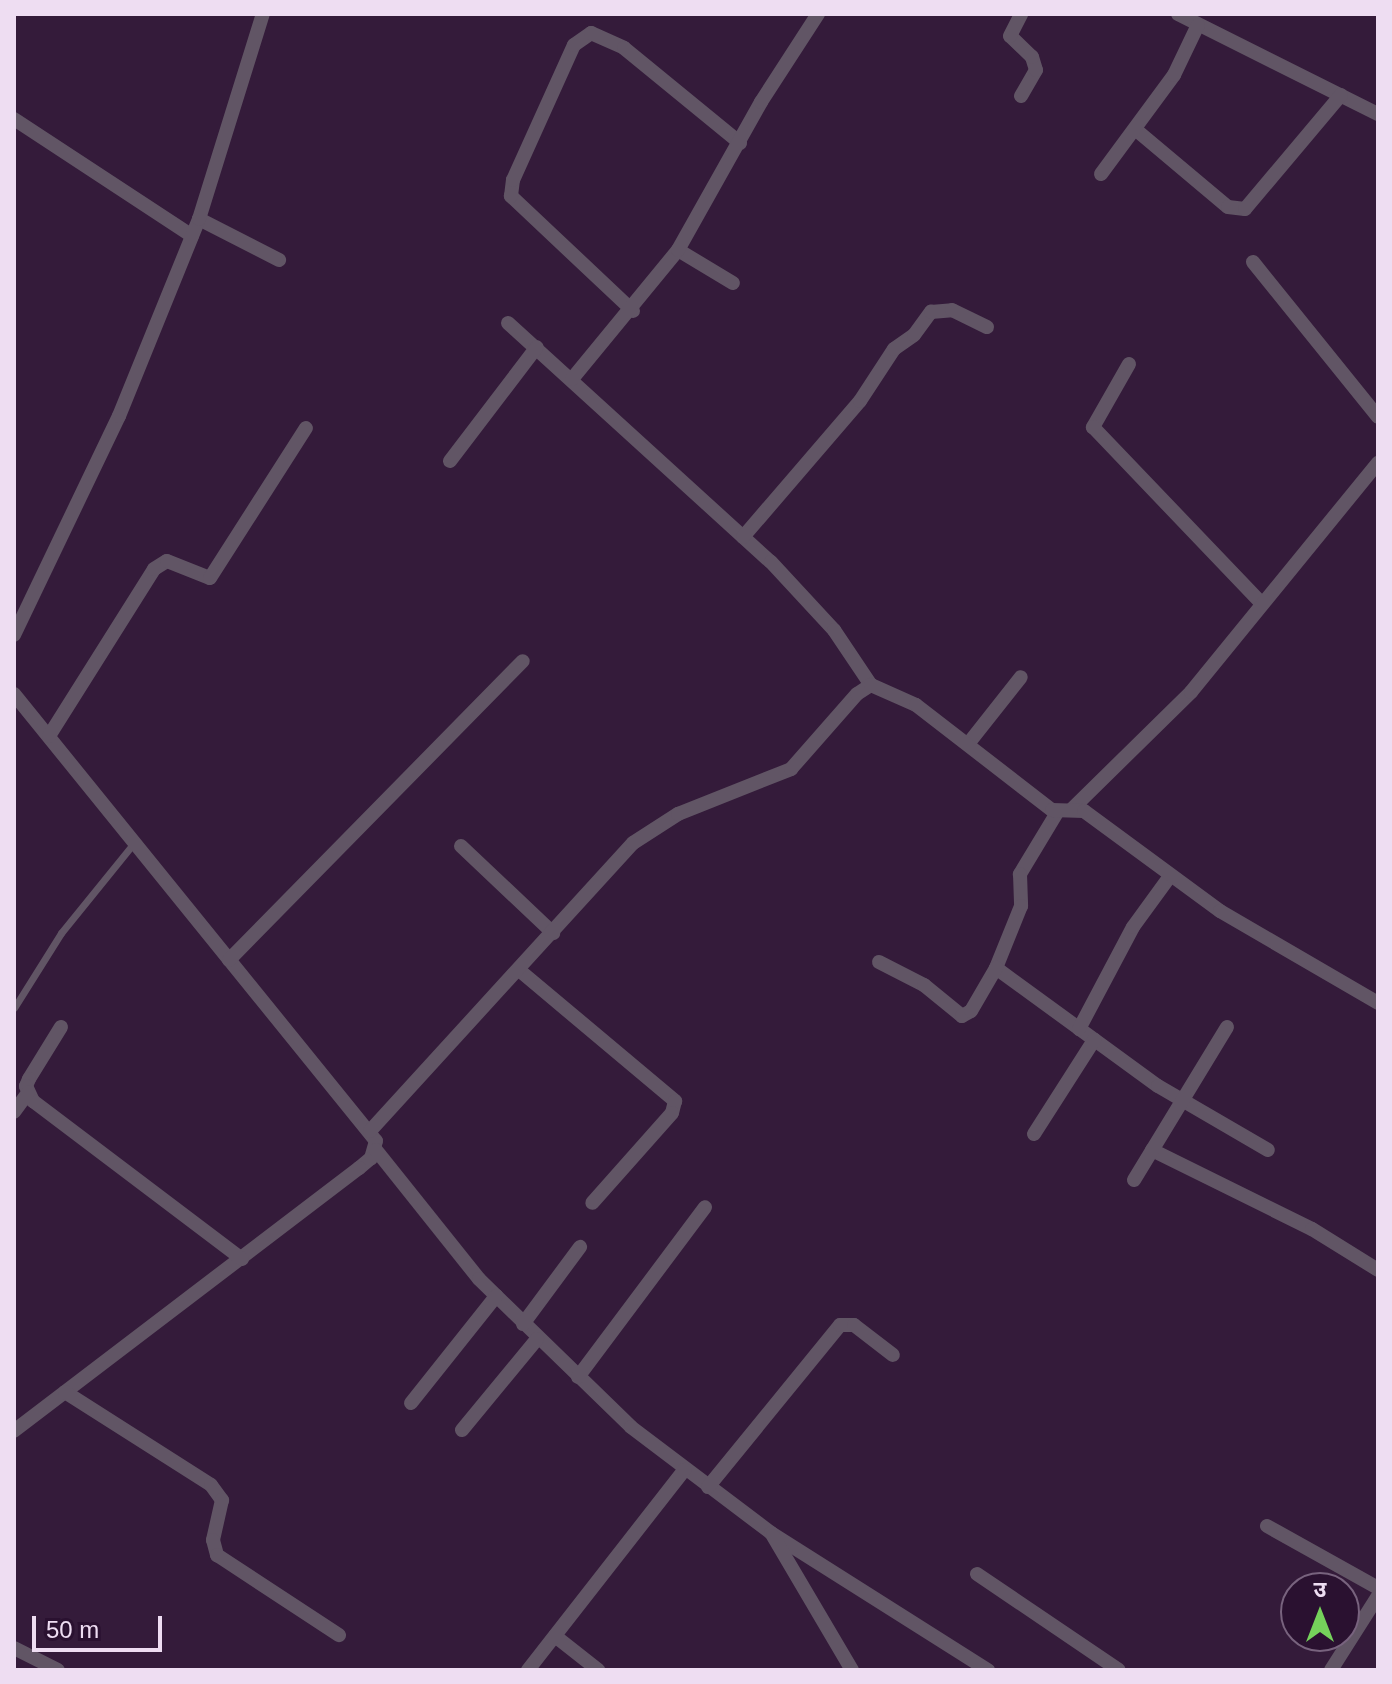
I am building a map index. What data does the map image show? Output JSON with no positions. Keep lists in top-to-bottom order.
{
  "scale_bar": "50 m",
  "north": "top"
}
